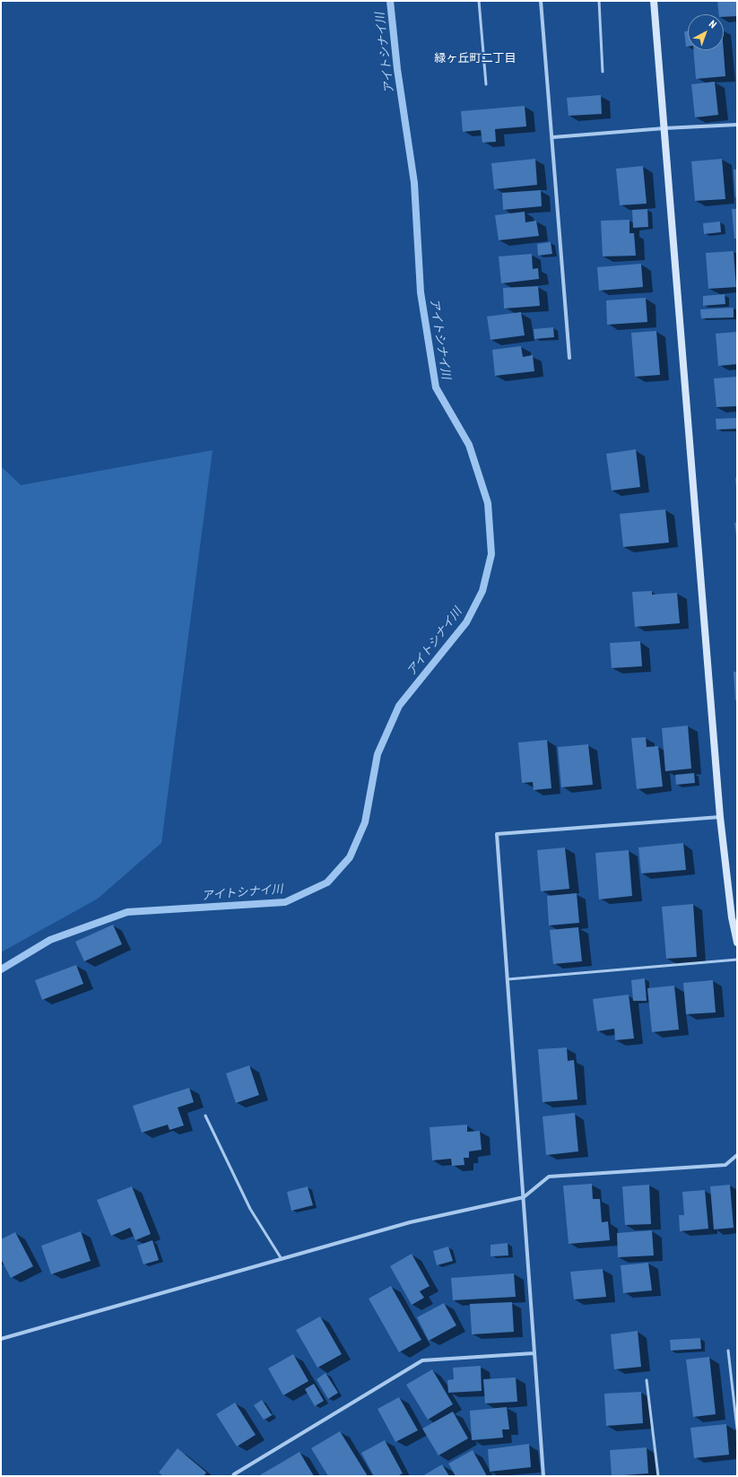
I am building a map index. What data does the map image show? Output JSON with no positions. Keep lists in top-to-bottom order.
{
  "districts": ["緑ヶ丘町二丁目"],
  "water": ["アイトシナイ川"],
  "north": "top right"
}
